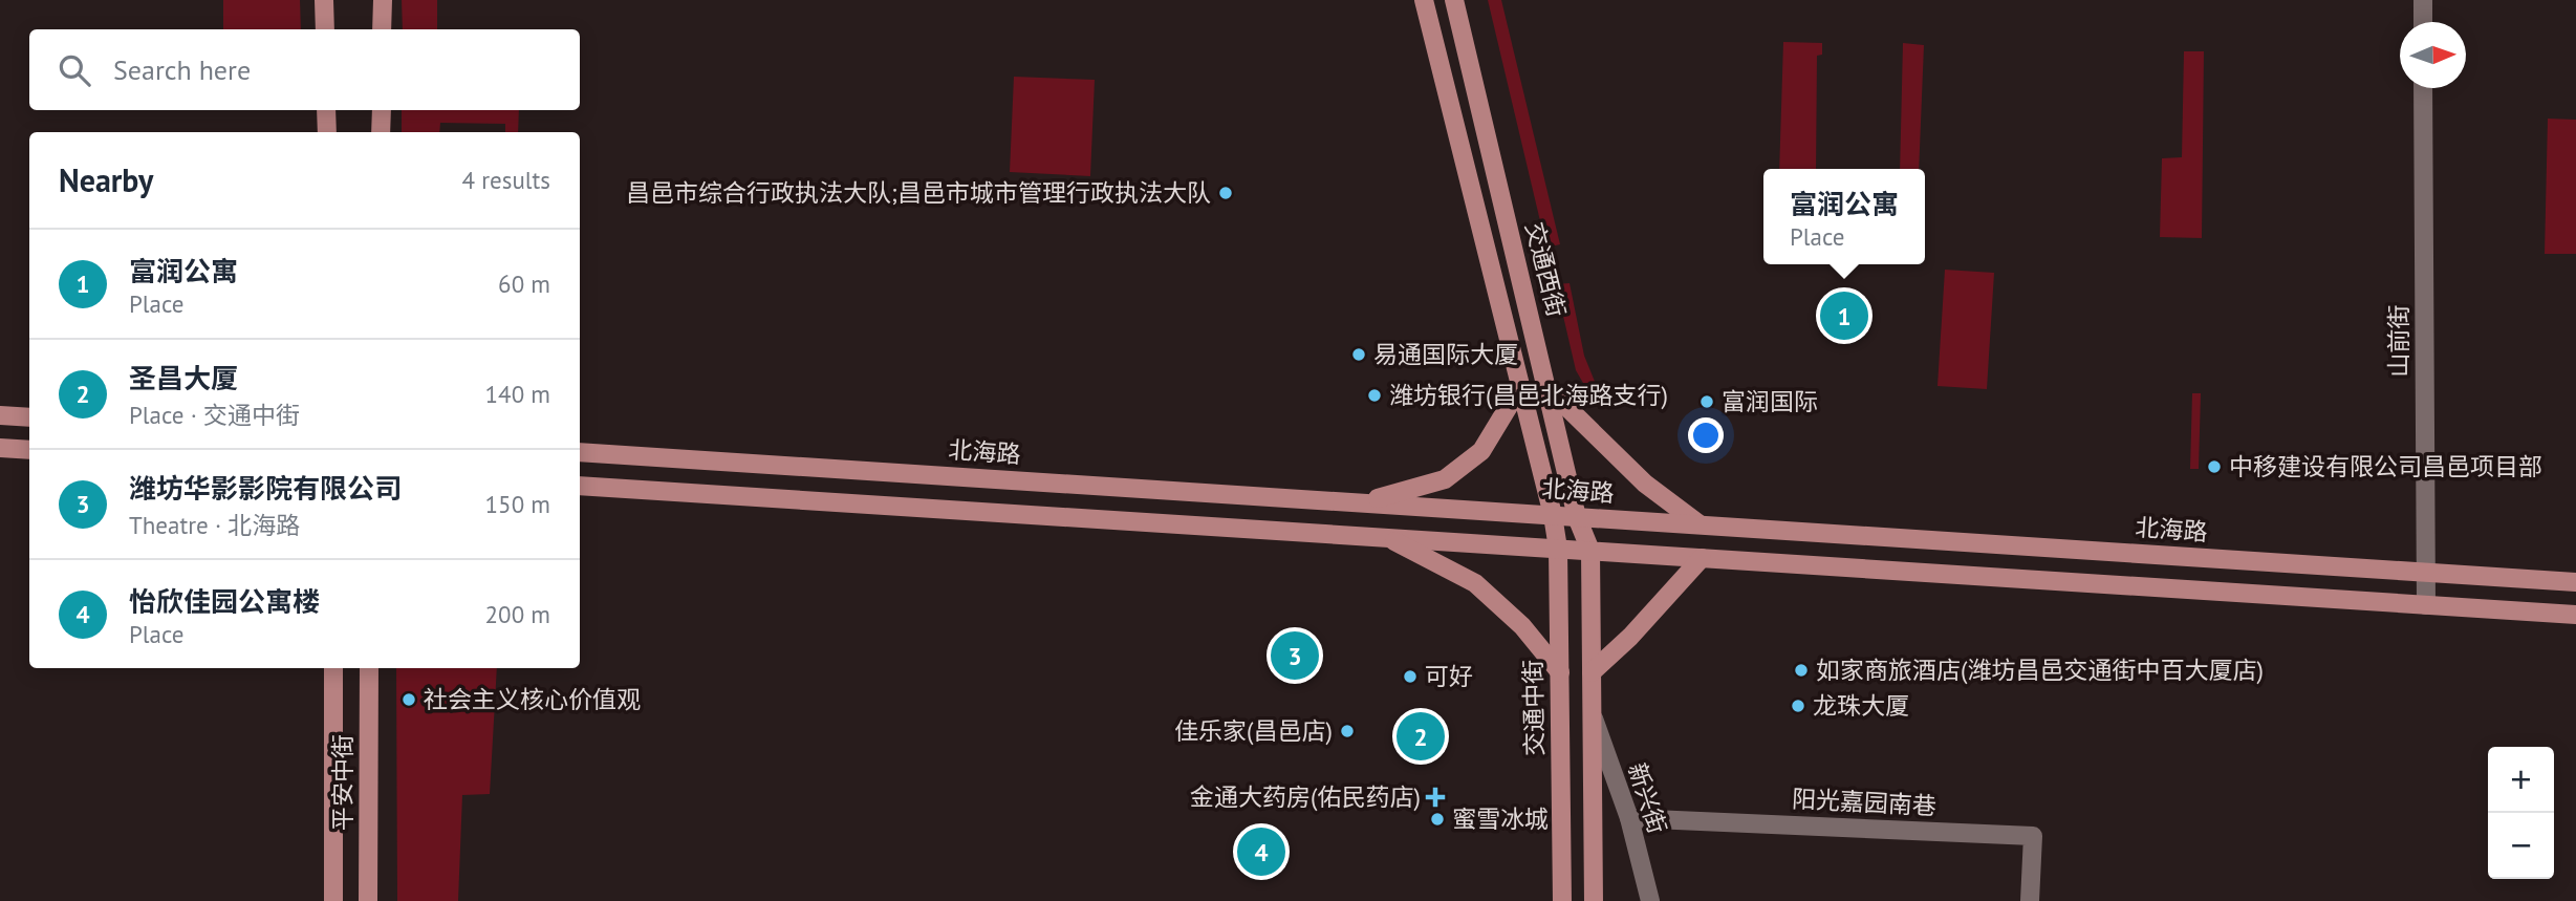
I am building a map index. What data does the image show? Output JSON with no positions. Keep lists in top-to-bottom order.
{
  "streets": {
    "main road": [
      "交通西街",
      "北海路",
      "交通中街",
      "平安中街"
    ],
    "street": ["山前街", "新兴街", "阳光嘉园南巷"]
  },
  "crossings": [
    ["交通西街", "北海路"],
    ["山前街", "北海路"],
    ["北海路", "交通中街"],
    ["新兴街", "阳光嘉园南巷"]
  ],
  "places": {
    "other": [
      "昌邑市综合行政执法大队;昌邑市城市管理行政执法大队",
      "易通国际大厦",
      "潍坊银行(昌邑北海路支行)",
      "富润国际",
      "中移建设有限公司昌邑项目部",
      "如家商旅酒店(潍坊昌邑交通街中百大厦店)",
      "可好",
      "社会主义核心价值观",
      "龙珠大厦",
      "佳乐家(昌邑店)",
      "蜜雪冰城"
    ],
    "health": ["金通大药房(佑民药店)"]
  },
  "north": "right",
  "page": {
    "search": "Search here",
    "heading": ["Nearby", "4 results"],
    "popup": ["富润公寓", "Place"],
    "list": [
      {
        "mark": "1",
        "name": "富润公寓",
        "note": "Place",
        "value": "60 m"
      },
      {
        "mark": "2",
        "name": "圣昌大厦",
        "note": "Place · 交通中街",
        "value": "140 m"
      },
      {
        "mark": "3",
        "name": "潍坊华影影院有限公司",
        "note": "Theatre · 北海路",
        "value": "150 m"
      },
      {
        "mark": "4",
        "name": "怡欣佳园公寓楼",
        "note": "Place",
        "value": "200 m"
      }
    ],
    "pins": [
      "1",
      "3",
      "2",
      "4"
    ],
    "map_buttons": ["+", "−"]
  }
}
